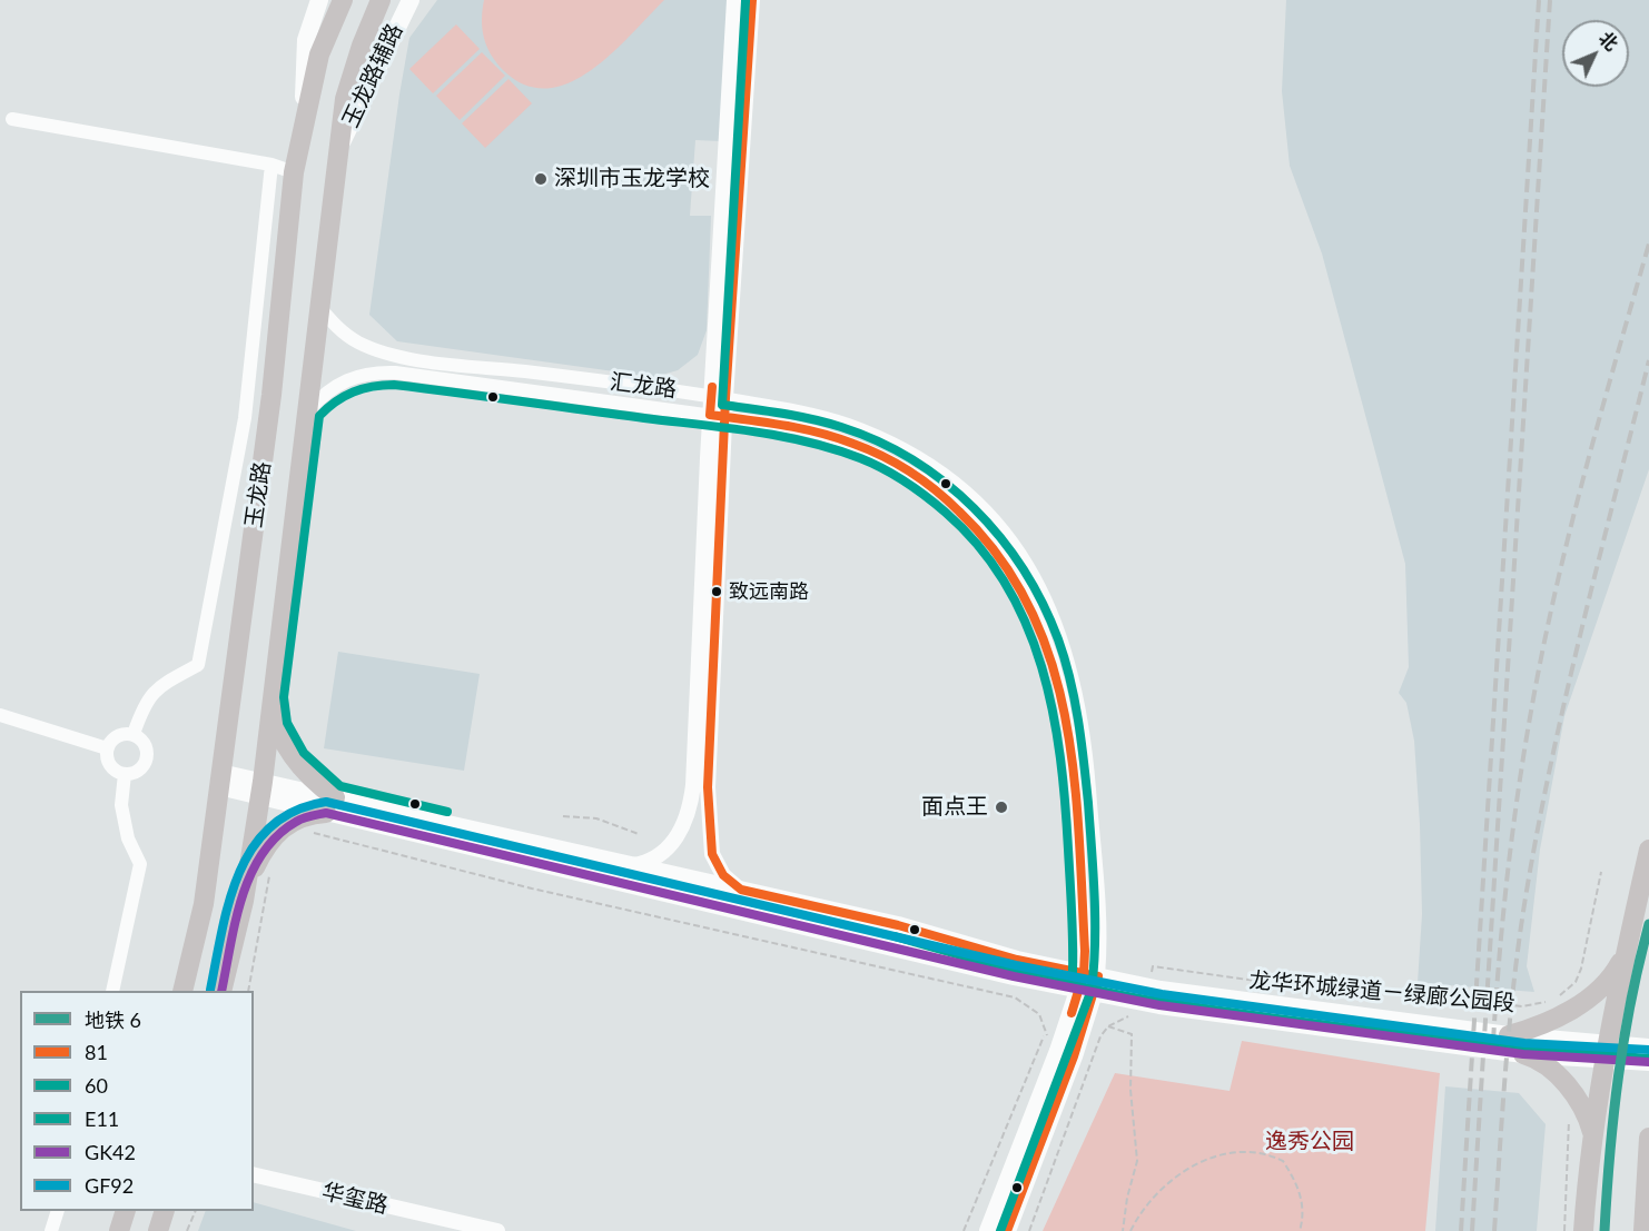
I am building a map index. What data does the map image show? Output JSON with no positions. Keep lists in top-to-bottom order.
{
  "streets": {
    "main road": ["玉龙路辅路", "玉龙路"],
    "street": ["汇龙路", "华玺路"],
    "path": ["龙华环城绿道－绿廊公园段"]
  },
  "crossings": [
    ["玉龙路辅路", "玉龙路"],
    ["汇龙路", "玉龙路"]
  ],
  "parks": ["逸秀公园"],
  "places": ["深圳市玉龙学校", "致远南路", "面点王"],
  "lines": [
    "transit line 81",
    "transit line E11",
    "transit line 60",
    "transit line GF92",
    "transit line GK42",
    "metro line 6"
  ],
  "legend": [
    "地铁 6",
    "81",
    "60",
    "E11",
    "GK42",
    "GF92"
  ],
  "north": "top right"
}
